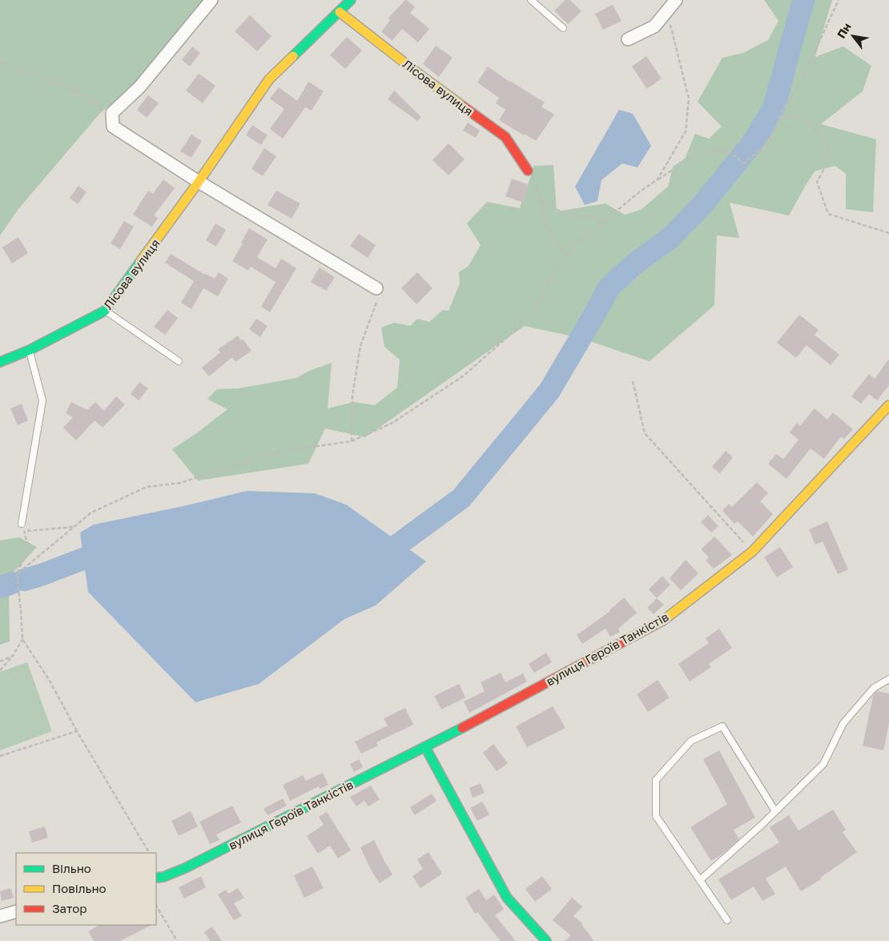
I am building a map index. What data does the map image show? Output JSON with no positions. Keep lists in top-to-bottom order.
{
  "streets": {
    "street": ["Лісова вулиця", "вулиця Героїв Танкістів"]
  },
  "legend": ["Вільно", "Повільно", "Затор"],
  "north": "top left"
}
